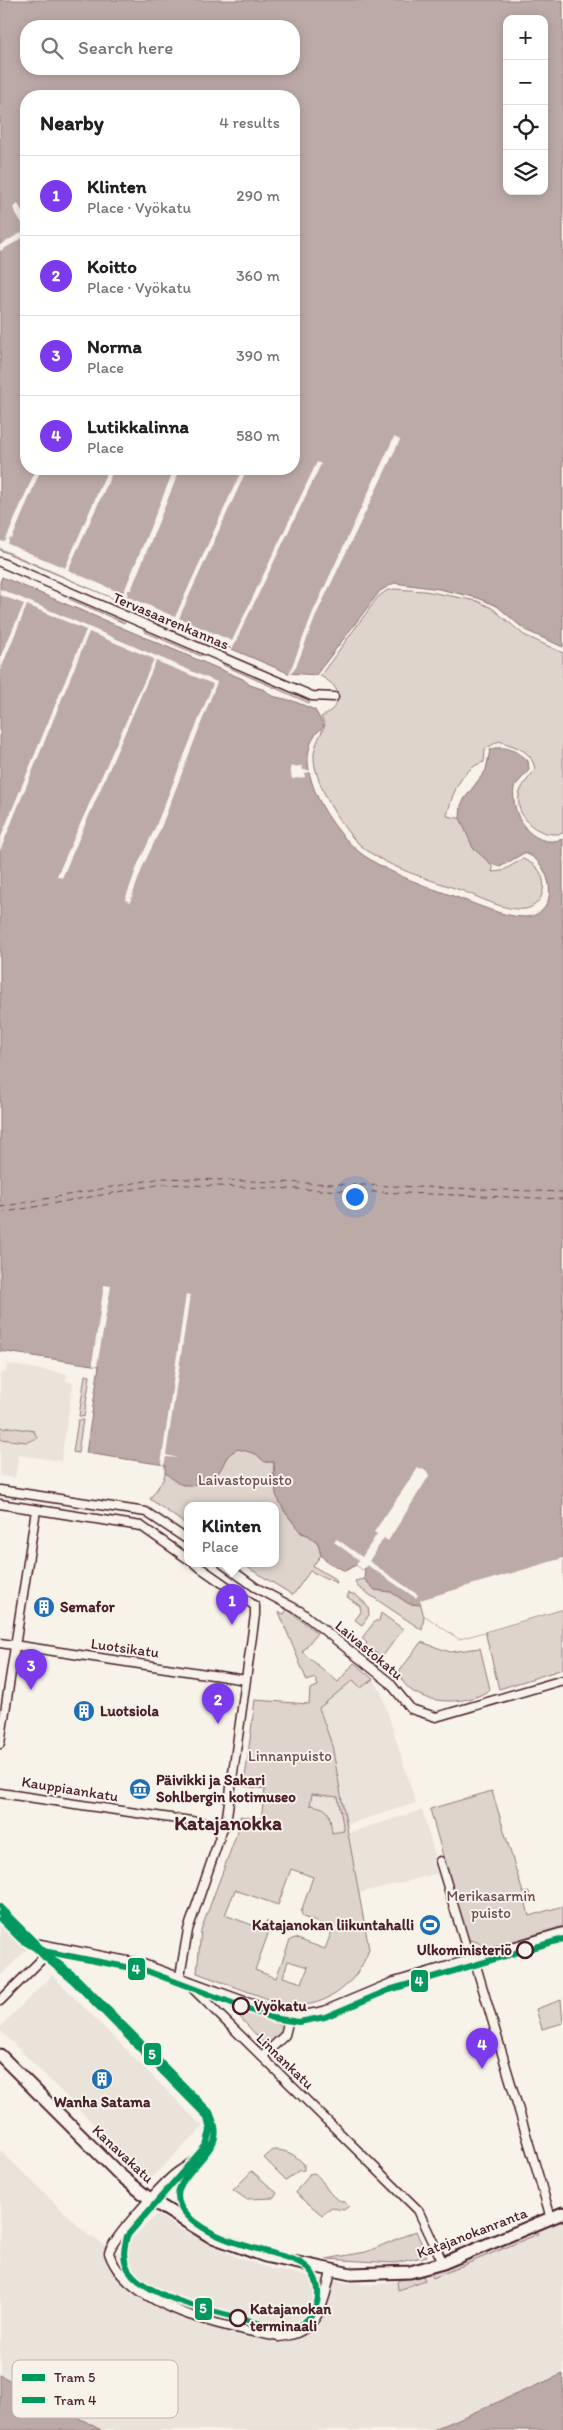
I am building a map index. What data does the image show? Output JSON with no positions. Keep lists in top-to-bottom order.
{
  "streets": {
    "main road": ["Kanavakatu", "Katajanokanranta"],
    "street": [
      "Tervasaarenkannas",
      "Luotsikatu",
      "Laivastokatu",
      "Kauppiaankatu",
      "Linnankatu"
    ]
  },
  "crossings": [
    ["Linnankatu", "Katajanokanranta"],
    ["Kanavakatu", "Katajanokanranta"]
  ],
  "districts": ["Katajanokka"],
  "parks": ["Laivastopuisto", "Linnanpuisto", "Merikasarmin puisto"],
  "places": {
    "building": ["Semafor", "Luotsiola", "Wanha Satama"],
    "museum": ["Päivikki ja Sakari Sohlbergin kotimuseo"],
    "sports": ["Katajanokan liikuntahalli"],
    "other": ["Ulkoministeriö", "Vyökatu", "Katajanokan terminaali"]
  },
  "lines": ["tram line 5", "tram line 4"],
  "legend": ["Tram 5", "Tram 4"],
  "page": {
    "map_buttons": ["+", "−"],
    "search": "Search here",
    "heading": ["Nearby", "4 results"],
    "list": [
      {
        "mark": "1",
        "name": "Klinten",
        "note": "Place · Vyökatu",
        "value": "290 m"
      },
      {
        "mark": "2",
        "name": "Koitto",
        "note": "Place · Vyökatu",
        "value": "360 m"
      },
      {
        "mark": "3",
        "name": "Norma",
        "note": "Place",
        "value": "390 m"
      },
      {
        "mark": "4",
        "name": "Lutikkalinna",
        "note": "Place",
        "value": "580 m"
      }
    ],
    "popup": ["Klinten", "Place"],
    "pins": [
      "1",
      "3",
      "2",
      "4"
    ]
  }
}
